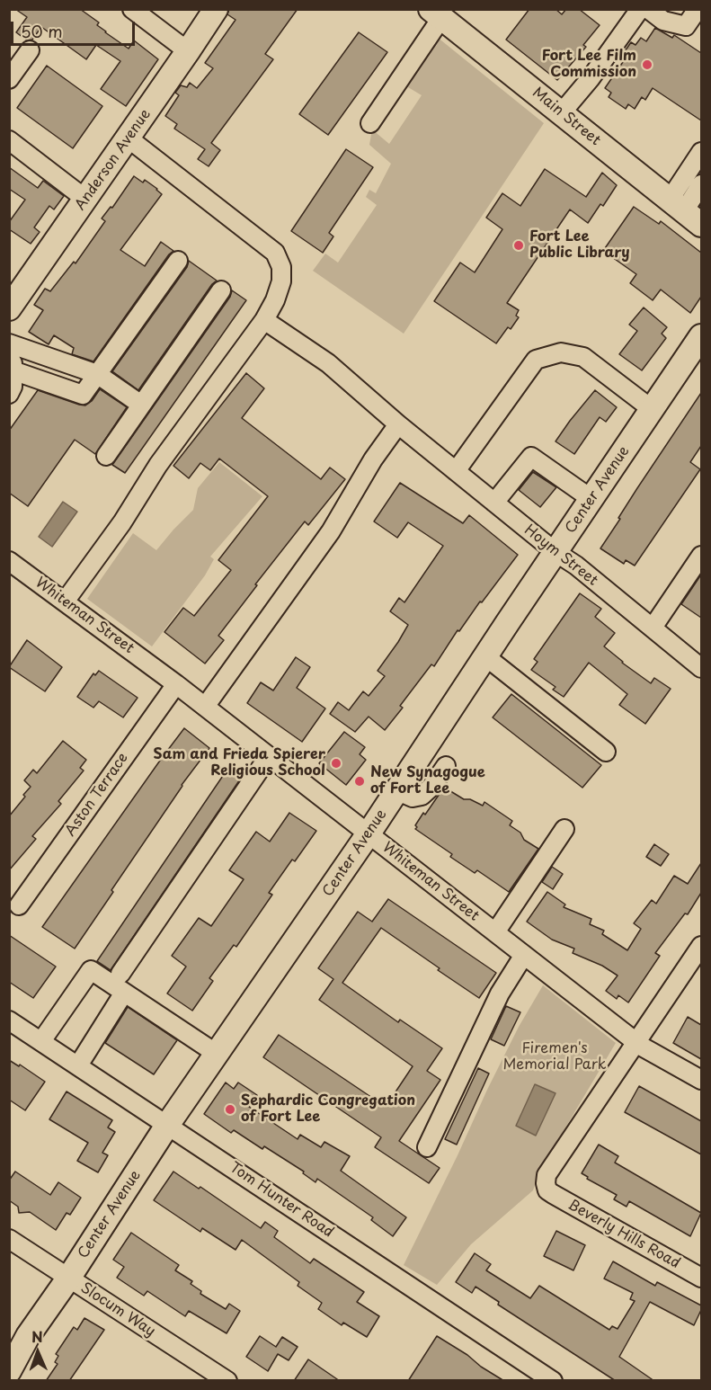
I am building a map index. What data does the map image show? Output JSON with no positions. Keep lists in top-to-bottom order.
{
  "streets": {
    "main road": ["Main Street", "Anderson Avenue", "Center Avenue"],
    "street": [
      "Hoym Street",
      "Whiteman Street",
      "Aston Terrace",
      "Tom Hunter Road",
      "Beverly Hills Road",
      "Slocum Way"
    ]
  },
  "crossings": [
    ["Center Avenue", "Hoym Street"],
    ["Center Avenue", "Whiteman Street"],
    ["Center Avenue", "Tom Hunter Road"],
    ["Center Avenue", "Slocum Way"],
    ["Whiteman Street", "Aston Terrace"],
    ["Whiteman Street", "Beverly Hills Road"]
  ],
  "parks": ["Firemen's Memorial Park"],
  "places": [
    "Fort Lee Film Commission",
    "Fort Lee Public Library",
    "Sam and Frieda Spierer Religious School",
    "New Synagogue of Fort Lee",
    "Sephardic Congregation of Fort Lee"
  ],
  "scale_bar": "50 m",
  "north": "top"
}
